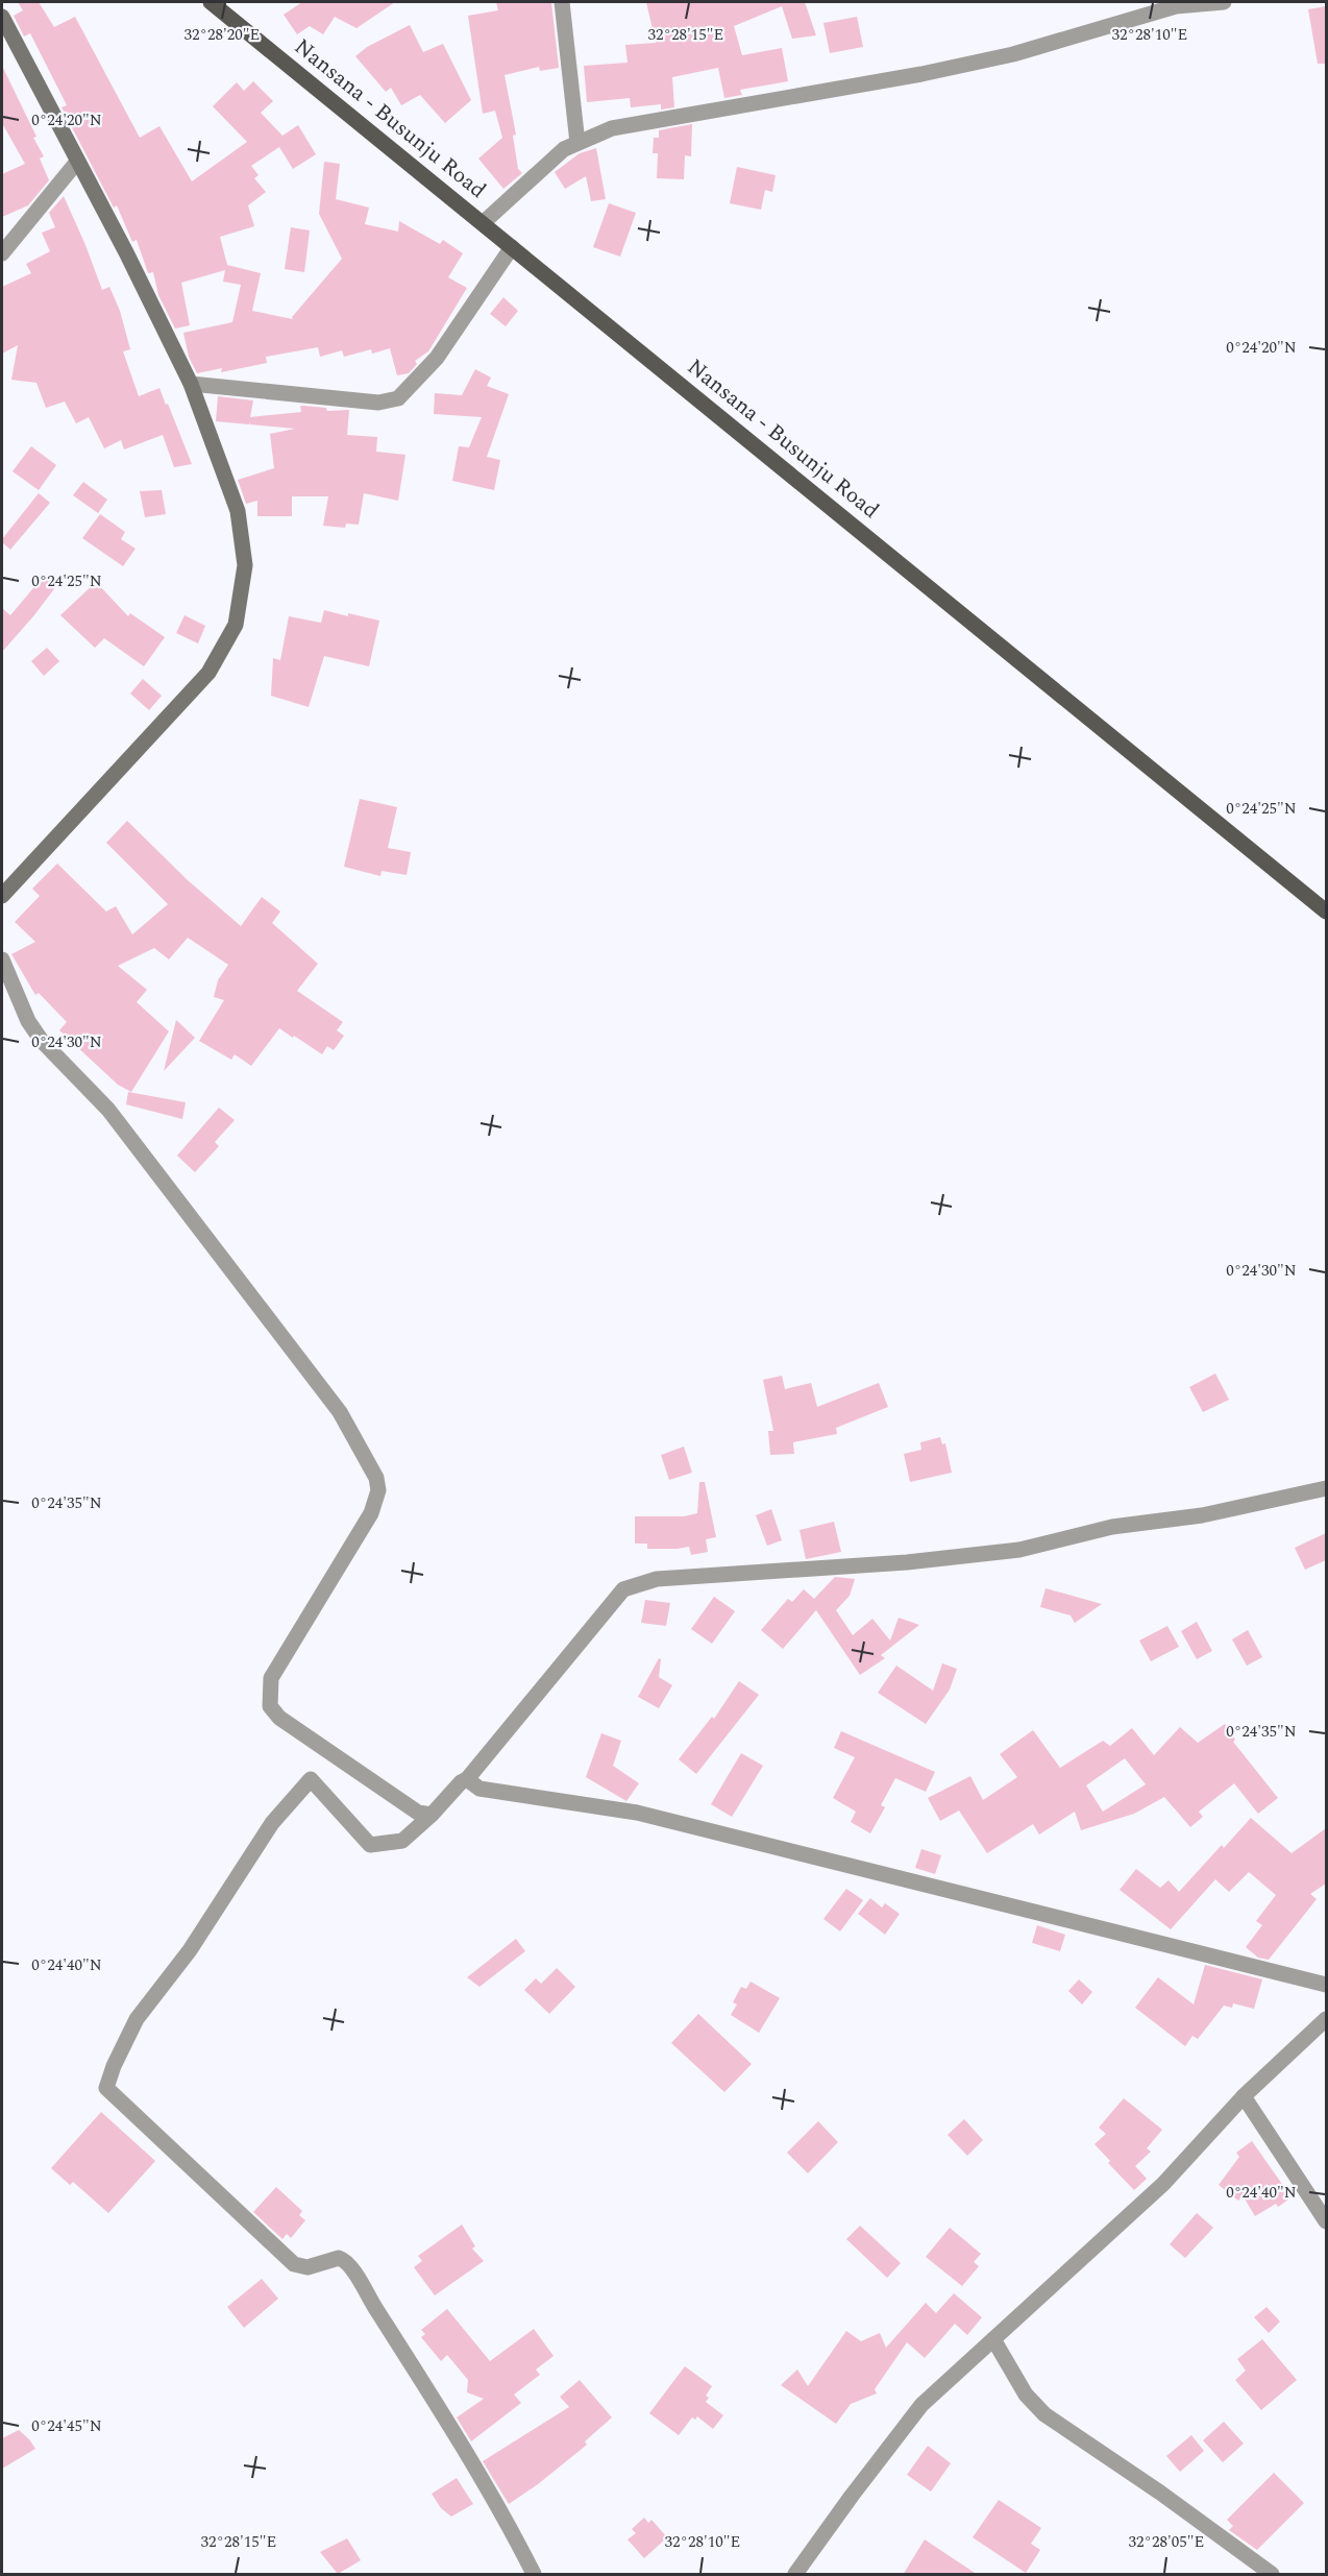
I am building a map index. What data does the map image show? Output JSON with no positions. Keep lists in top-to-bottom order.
{
  "streets": {
    "main road": ["Nansana - Busunju Road"]
  },
  "coordinates": [
    "32°28'20\"E",
    "32°28'15\"E",
    "32°28'10\"E",
    "0°24'20\"N",
    "0°24'25\"N",
    "0°24'30\"N",
    "0°24'35\"N",
    "0°24'40\"N",
    "0°24'45\"N",
    "32°28'05\"E"
  ]
}
